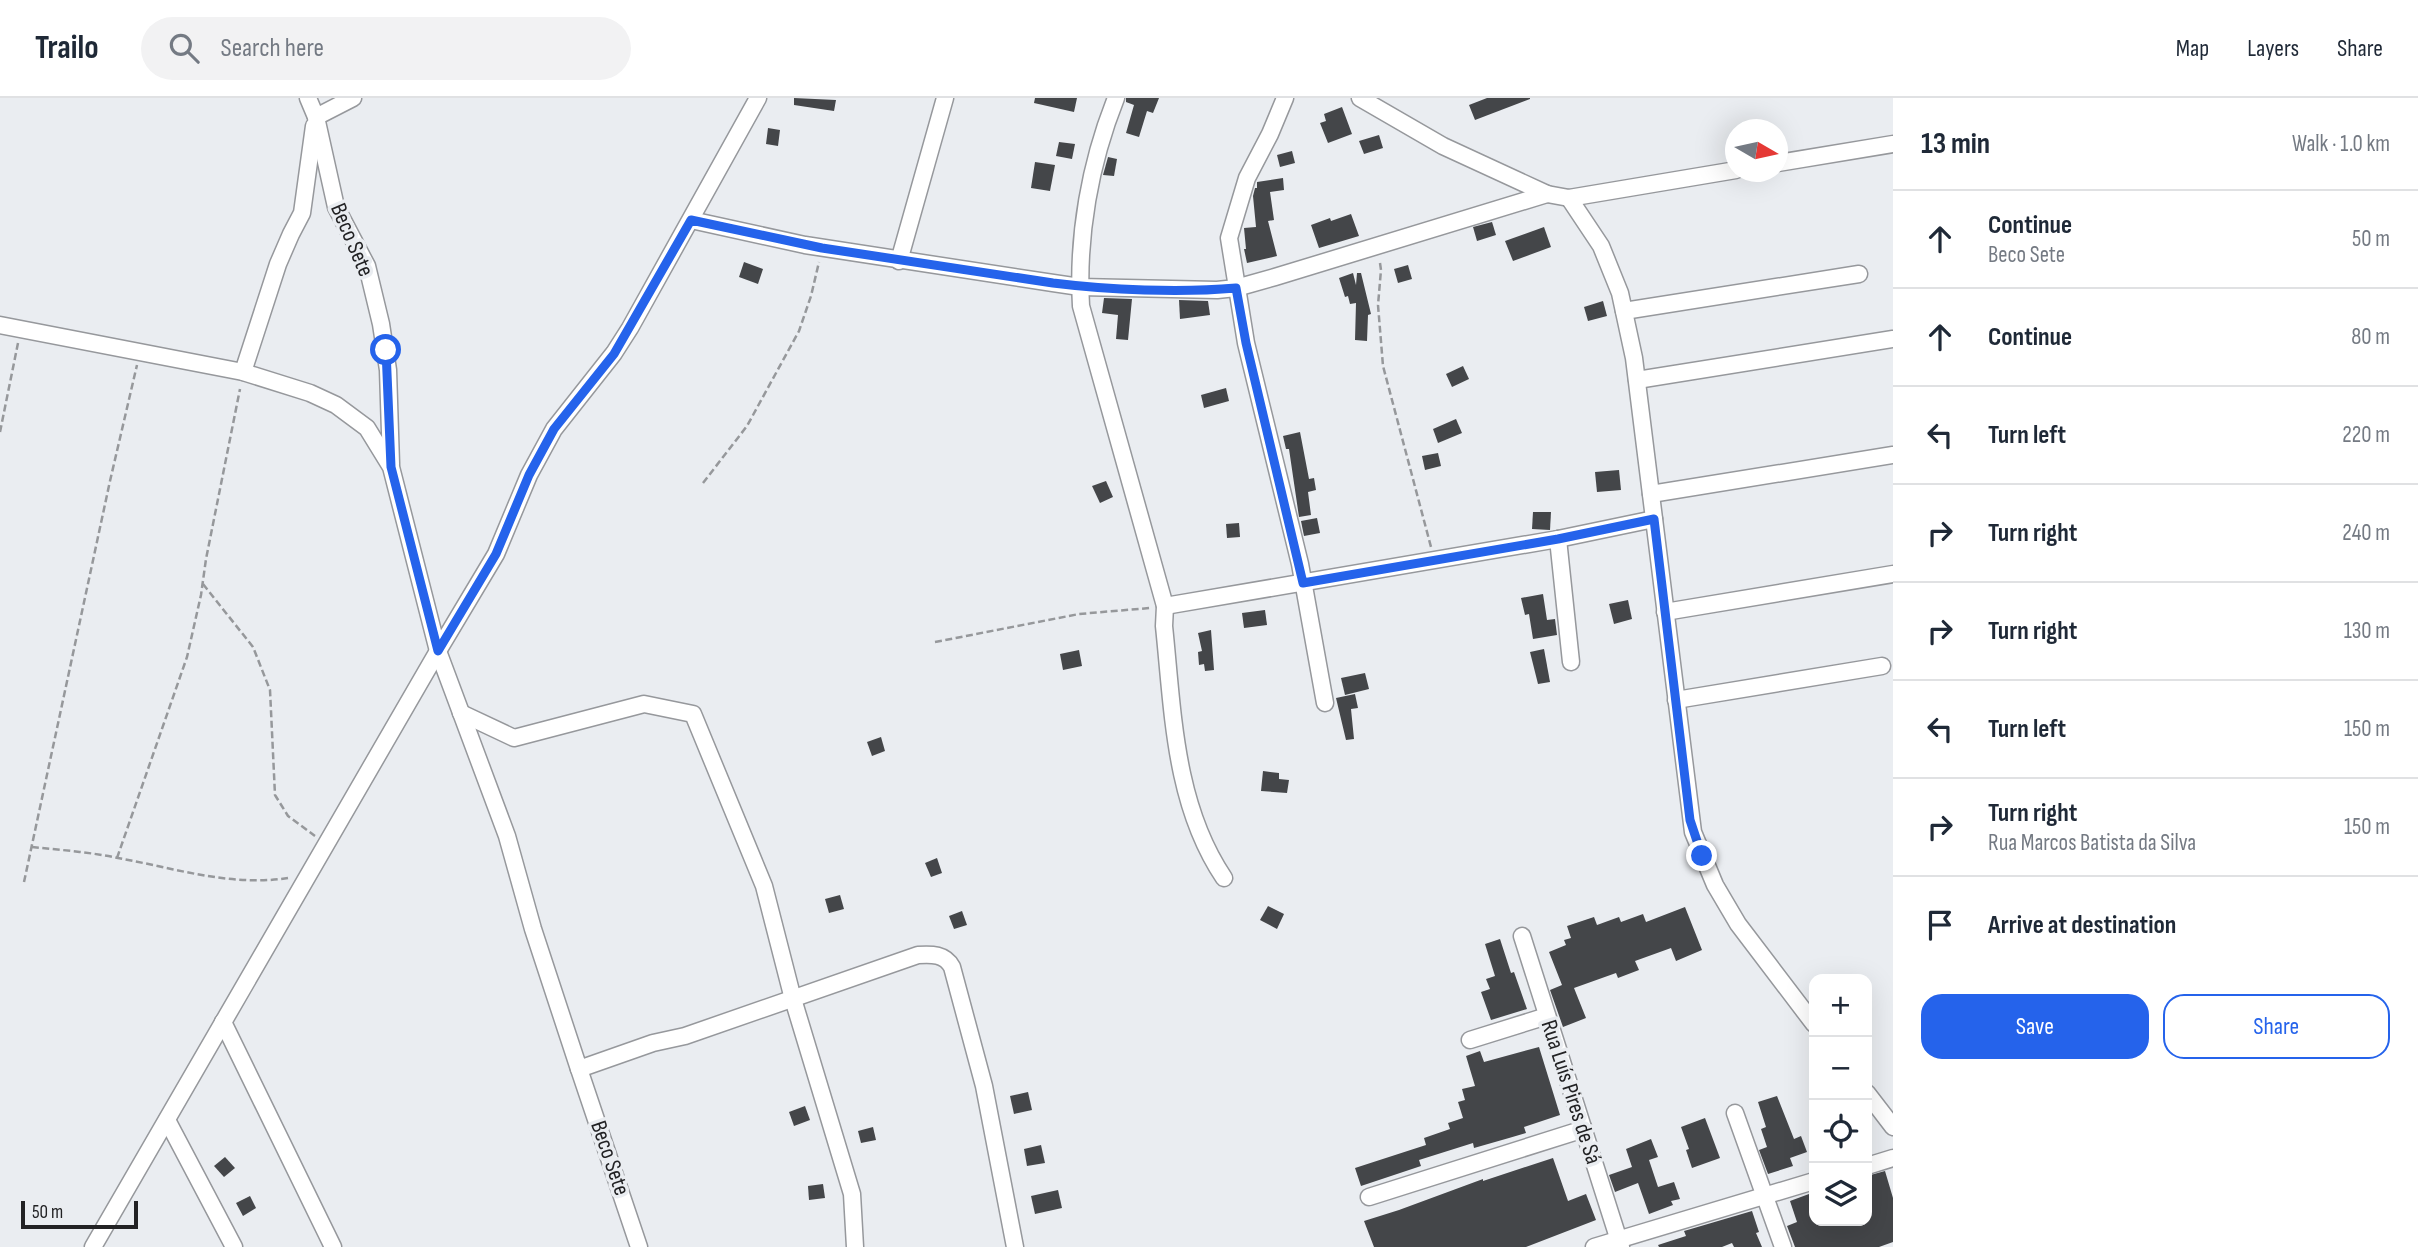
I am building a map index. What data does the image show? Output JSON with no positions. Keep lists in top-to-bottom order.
{
  "streets": {
    "street": ["Beco Sete", "Rua Luís Pires de Sá"]
  },
  "scale_bar": "50 m",
  "north": "right",
  "page": {
    "header": "Trailo",
    "search": "Search here",
    "nav": ["Map", "Layers", "Share"],
    "heading": ["13 min", "Walk · 1.0 km"],
    "list": [
      ["Continue", "Beco Sete", "50 m"],
      ["Continue", "80 m"],
      ["Turn left", "220 m"],
      ["Turn right", "240 m"],
      ["Turn right", "130 m"],
      ["Turn left", "150 m"],
      ["Turn right", "Rua Marcos Batista da Silva", "150 m"],
      "Arrive at destination"
    ],
    "buttons": ["Save", "Share"],
    "map_buttons": ["+", "−"],
    "scale": "50 m"
  }
}
